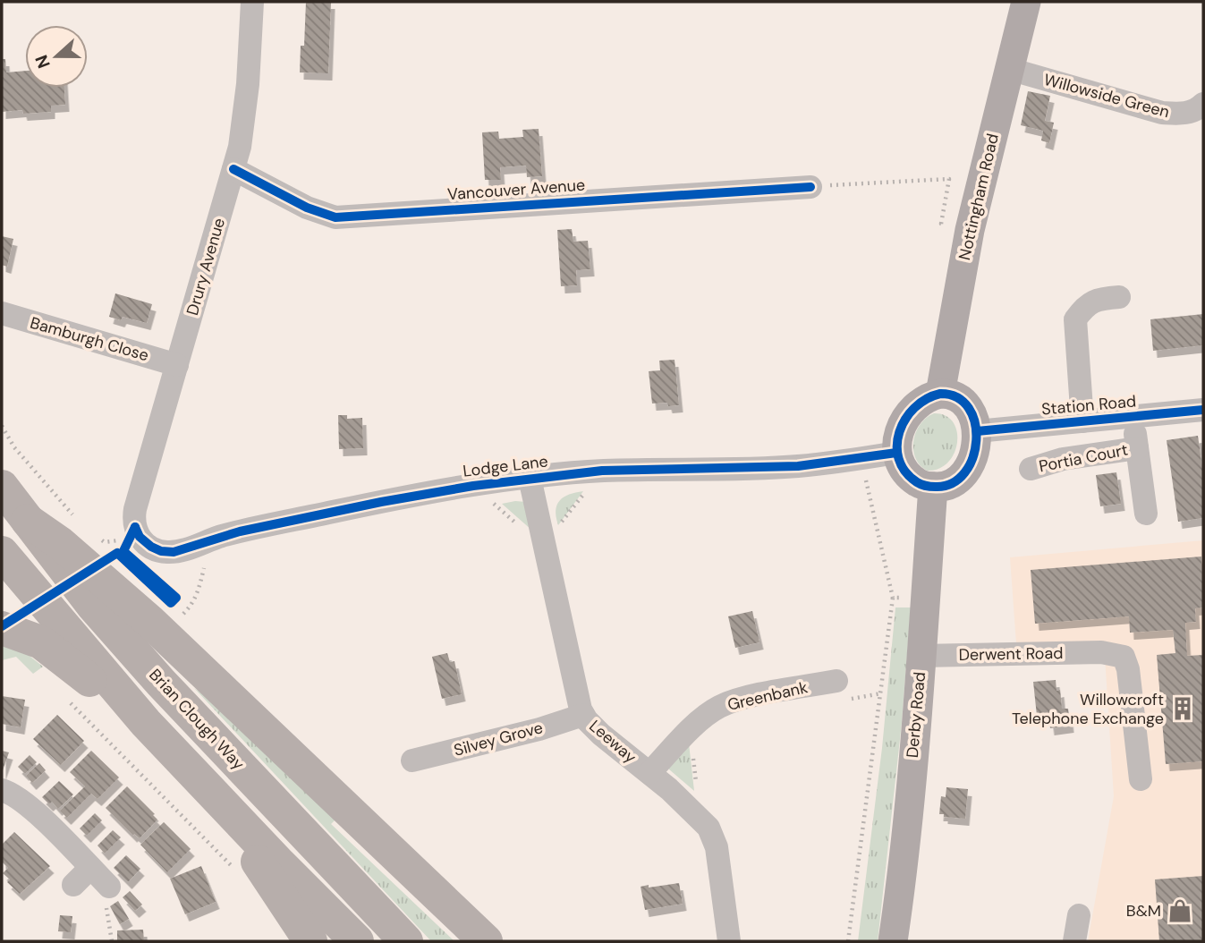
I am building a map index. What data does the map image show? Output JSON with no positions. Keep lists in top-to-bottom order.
{
  "streets": {
    "highway": ["Brian Clough Way"],
    "main road": ["Nottingham Road", "Derby Road"],
    "street": [
      "Willowside Green",
      "Vancouver Avenue",
      "Drury Avenue",
      "Bamburgh Close",
      "Station Road",
      "Portia Court",
      "Lodge Lane",
      "Derwent Road",
      "Greenbank",
      "Silvey Grove",
      "Leeway"
    ]
  },
  "crossings": [
    ["Willowside Green", "Nottingham Road"],
    ["Vancouver Avenue", "Drury Avenue"],
    ["Nottingham Road", "Station Road"],
    ["Nottingham Road", "Lodge Lane"],
    ["Nottingham Road", "Derby Road"],
    ["Drury Avenue", "Bamburgh Close"],
    ["Drury Avenue", "Lodge Lane"],
    ["Station Road", "Portia Court"],
    ["Station Road", "Lodge Lane"],
    ["Station Road", "Derby Road"],
    ["Lodge Lane", "Derby Road"],
    ["Lodge Lane", "Leeway"],
    ["Derwent Road", "Derby Road"],
    ["Greenbank", "Leeway"],
    ["Silvey Grove", "Leeway"]
  ],
  "places": {
    "building": ["Willowcroft Telephone Exchange"],
    "shop": ["B&M"]
  },
  "north": "left"
}
